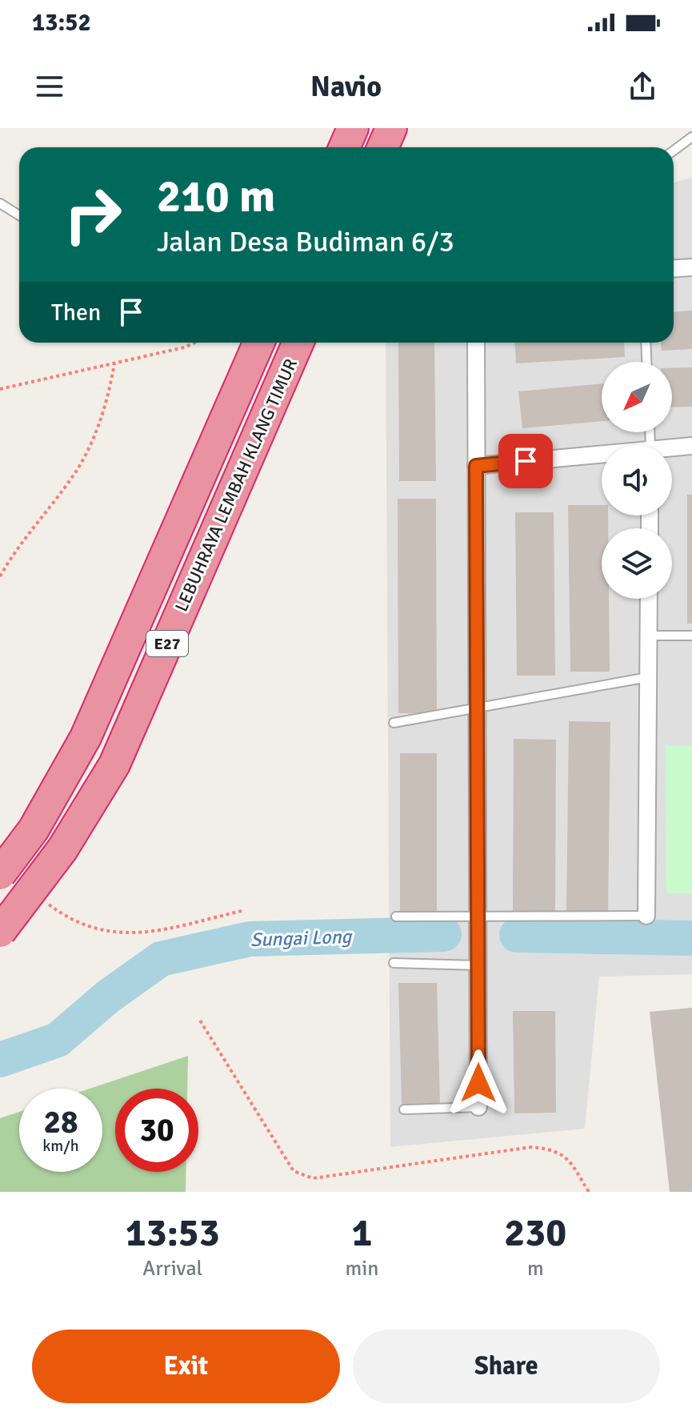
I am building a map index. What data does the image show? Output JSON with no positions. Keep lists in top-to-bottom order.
{
  "streets": {
    "highway": ["LEBUHRAYA LEMBAH KLANG TIMUR", "E27"]
  },
  "water": ["Sungai Long"],
  "north": "bottom left",
  "page": {
    "status": "13:52",
    "header": "Navio",
    "turn": ["210 m", "Jalan Desa Budiman 6/3"],
    "then": "Then",
    "speed": "28 km/h",
    "limit": "30",
    "eta": [
      "13:53",
      "Arrival",
      "1",
      "min",
      "230",
      "m"
    ],
    "buttons": ["Exit", "Share"]
  }
}
